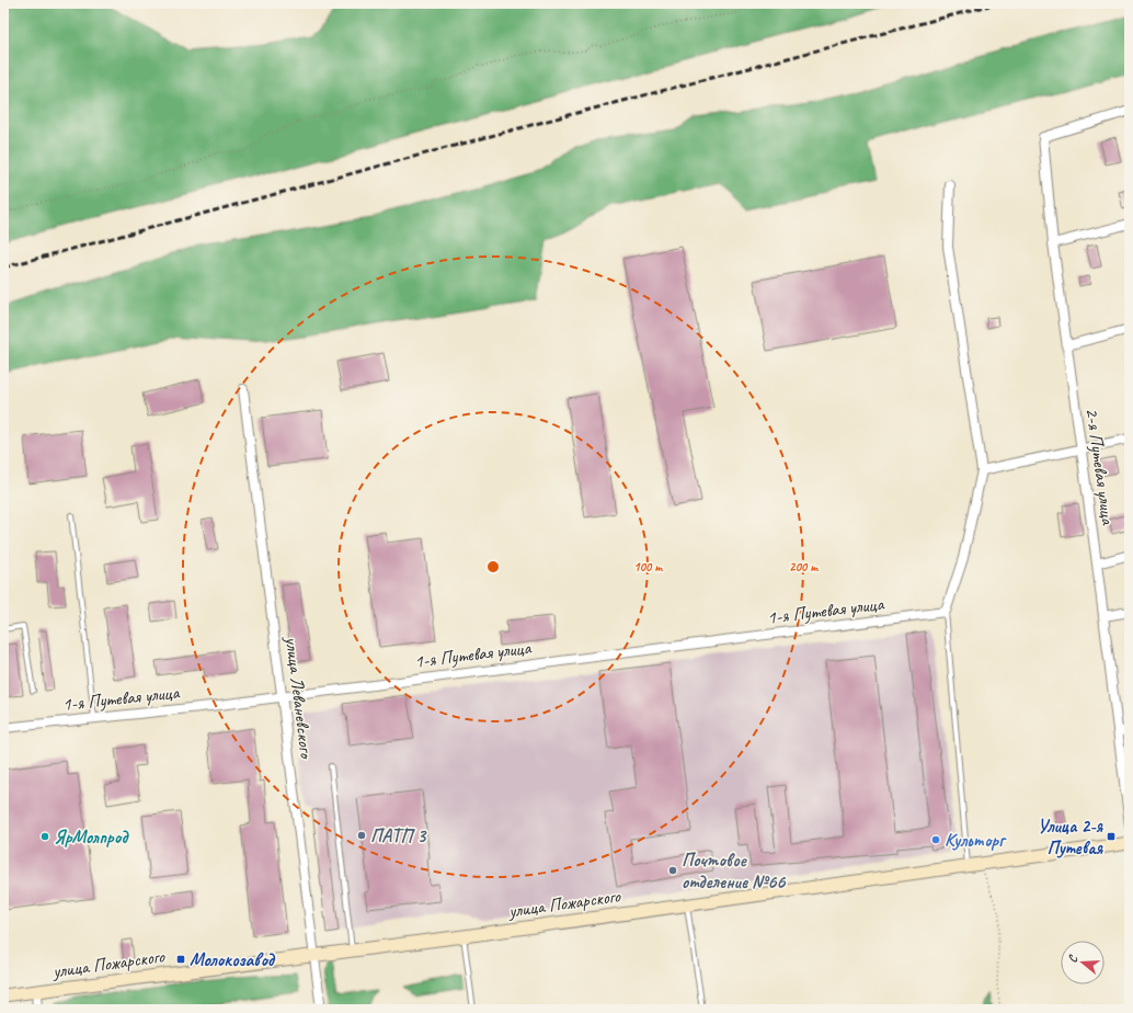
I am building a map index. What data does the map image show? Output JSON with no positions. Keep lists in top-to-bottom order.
{
  "streets": {
    "street": [
      "2-я Путевая улица",
      "1-я Путевая улица",
      "улица Леваневского",
      "улица Пожарского"
    ]
  },
  "crossings": [
    ["1-я Путевая улица", "улица Леваневского"],
    ["улица Леваневского", "улица Пожарского"]
  ],
  "places": {
    "other": [
      "ПАТП 3",
      "ЯрМолпрод",
      "Культорг",
      "Почтовое отделение №66"
    ],
    "transit": ["Улица 2-я Путевая", "Молокозавод"]
  },
  "north": "left",
  "rings": ["100 m", "200 m"]
}
